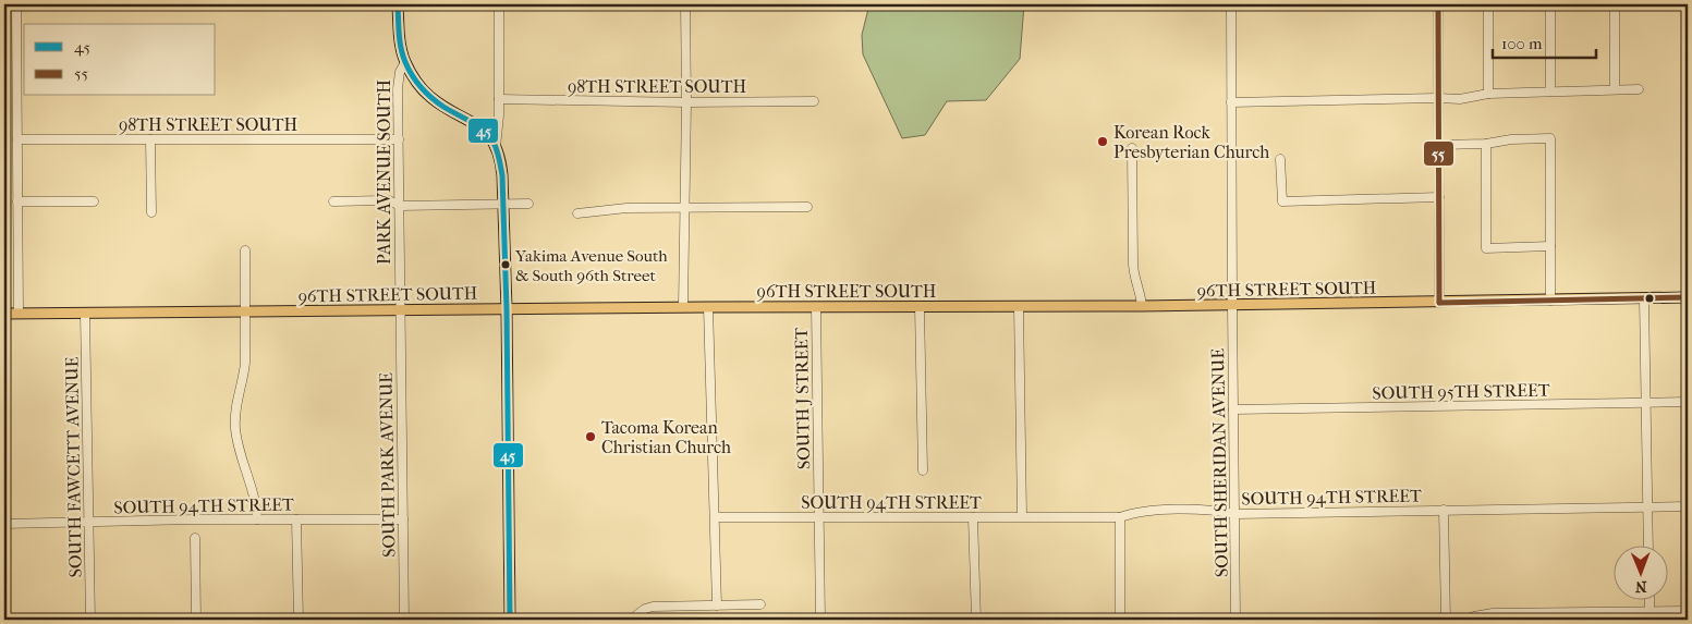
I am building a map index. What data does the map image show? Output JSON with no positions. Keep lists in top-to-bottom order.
{
  "streets": {
    "main road": ["PARK AVENUE SOUTH", "96TH STREET SOUTH"],
    "street": [
      "98TH STREET SOUTH",
      "SOUTH 95TH STREET",
      "SOUTH J STREET",
      "SOUTH SHERIDAN AVENUE",
      "SOUTH PARK AVENUE",
      "SOUTH FAWCETT AVENUE",
      "SOUTH 94TH STREET"
    ]
  },
  "crossings": [
    ["98TH STREET SOUTH", "PARK AVENUE SOUTH"],
    ["PARK AVENUE SOUTH", "96TH STREET SOUTH"],
    ["PARK AVENUE SOUTH", "SOUTH PARK AVENUE"],
    ["96TH STREET SOUTH", "SOUTH J STREET"],
    ["96TH STREET SOUTH", "SOUTH SHERIDAN AVENUE"],
    ["96TH STREET SOUTH", "SOUTH PARK AVENUE"],
    ["96TH STREET SOUTH", "SOUTH FAWCETT AVENUE"],
    ["SOUTH 95TH STREET", "SOUTH SHERIDAN AVENUE"],
    ["SOUTH J STREET", "SOUTH 94TH STREET"],
    ["SOUTH SHERIDAN AVENUE", "SOUTH 94TH STREET"],
    ["SOUTH PARK AVENUE", "SOUTH 94TH STREET"],
    ["SOUTH FAWCETT AVENUE", "SOUTH 94TH STREET"]
  ],
  "places": ["Korean Rock Presbyterian Church", "Yakima Avenue South & South 96th Street", "Tacoma Korean Christian Church"],
  "lines": ["transit line 45", "transit line 55"],
  "legend": ["45", "55"],
  "scale_bar": "100 m",
  "north": "bottom"
}
